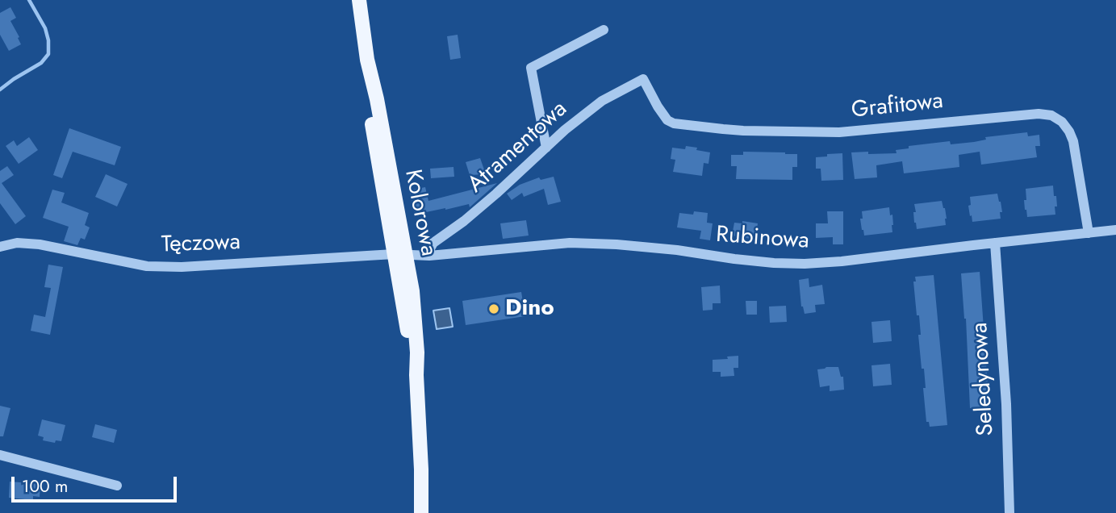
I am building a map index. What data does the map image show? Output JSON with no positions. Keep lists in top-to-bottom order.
{
  "streets": {
    "main road": ["Kolorowa"],
    "street": [
      "Grafitowa",
      "Atramentowa",
      "Rubinowa",
      "Tęczowa",
      "Seledynowa"
    ]
  },
  "crossings": [
    ["Grafitowa", "Atramentowa"],
    ["Grafitowa", "Rubinowa"],
    ["Atramentowa", "Rubinowa"],
    ["Kolorowa", "Rubinowa"],
    ["Kolorowa", "Tęczowa"],
    ["Rubinowa", "Tęczowa"],
    ["Rubinowa", "Seledynowa"]
  ],
  "places": ["Dino"],
  "scale_bar": "100 m"
}
